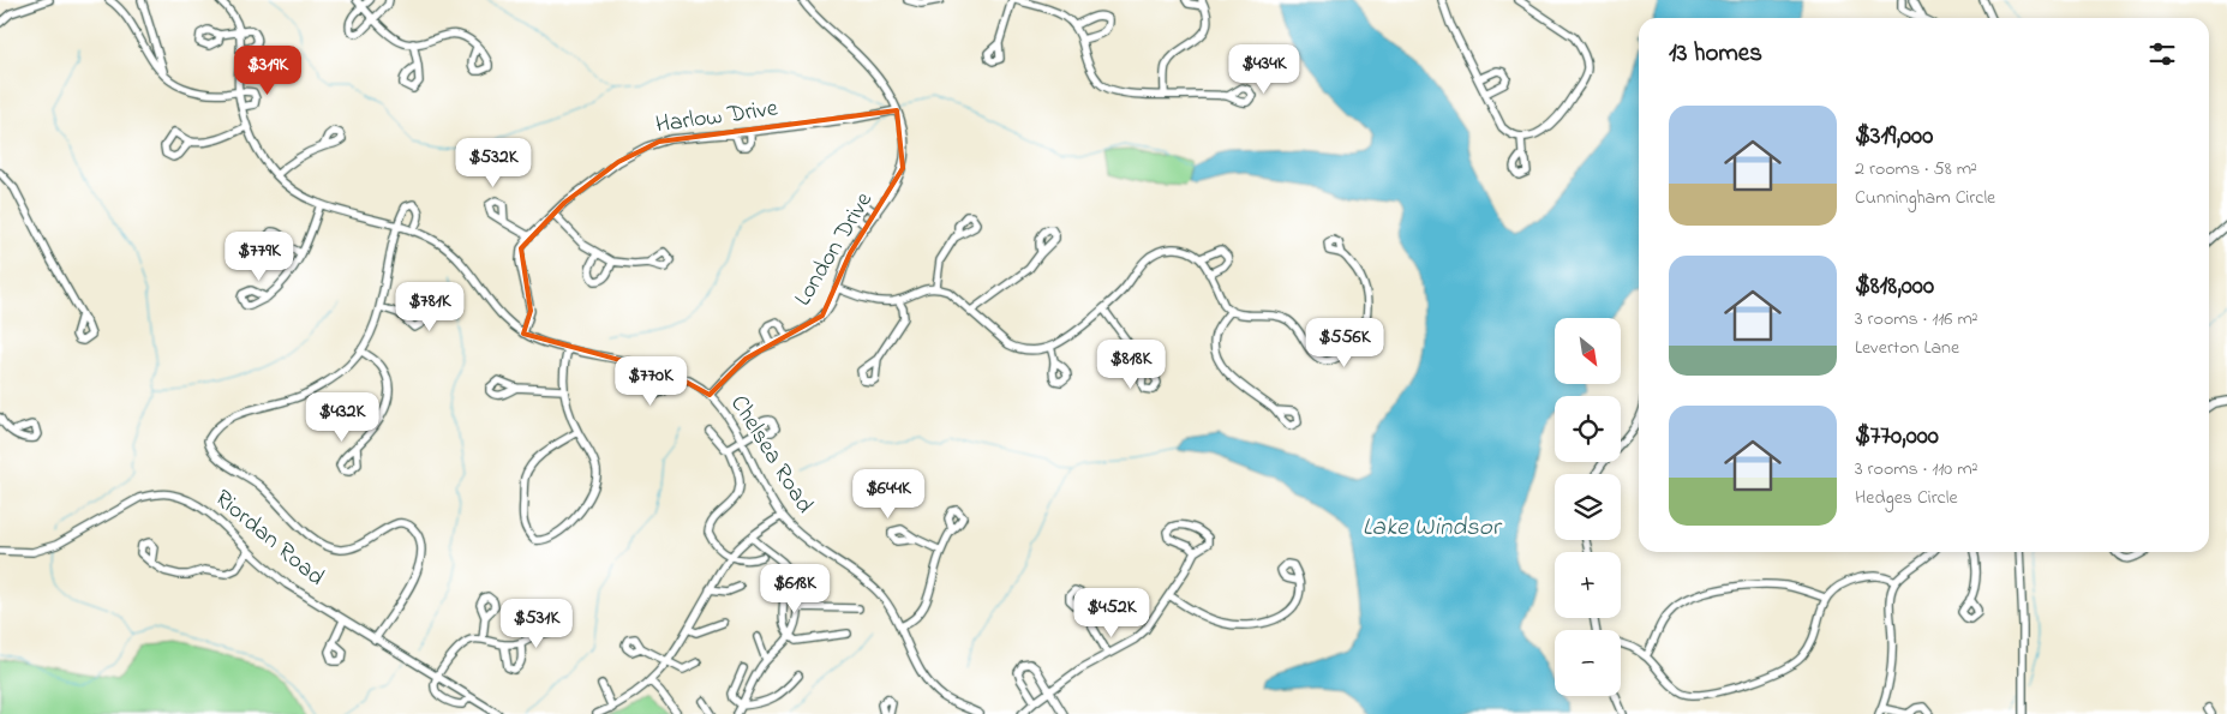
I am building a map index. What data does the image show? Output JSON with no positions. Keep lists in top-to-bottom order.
{
  "streets": {
    "street": [
      "Harlow Drive",
      "London Drive",
      "Chelsea Road",
      "Riordan Road"
    ]
  },
  "crossings": [
    ["Harlow Drive", "London Drive"],
    ["Harlow Drive", "Chelsea Road"],
    ["London Drive", "Chelsea Road"]
  ],
  "water": ["Lake Windsor"],
  "north": "bottom right",
  "page": {
    "heading": "13 homes",
    "price": [
      "$434K",
      "$319K",
      "$532K",
      "$779K",
      "$781K",
      "$556K",
      "$818K",
      "$770K",
      "$432K",
      "$644K",
      "$618K",
      "$452K",
      "$531K"
    ],
    "list": [
      {
        "name": "$319,000",
        "note": "2 rooms · 58 m² · Cunningham Circle"
      },
      {
        "name": "$818,000",
        "note": "3 rooms · 116 m² · Leverton Lane"
      },
      {
        "name": "$770,000",
        "note": "3 rooms · 110 m² · Hedges Circle"
      }
    ],
    "map_buttons": ["+", "−"]
  }
}
